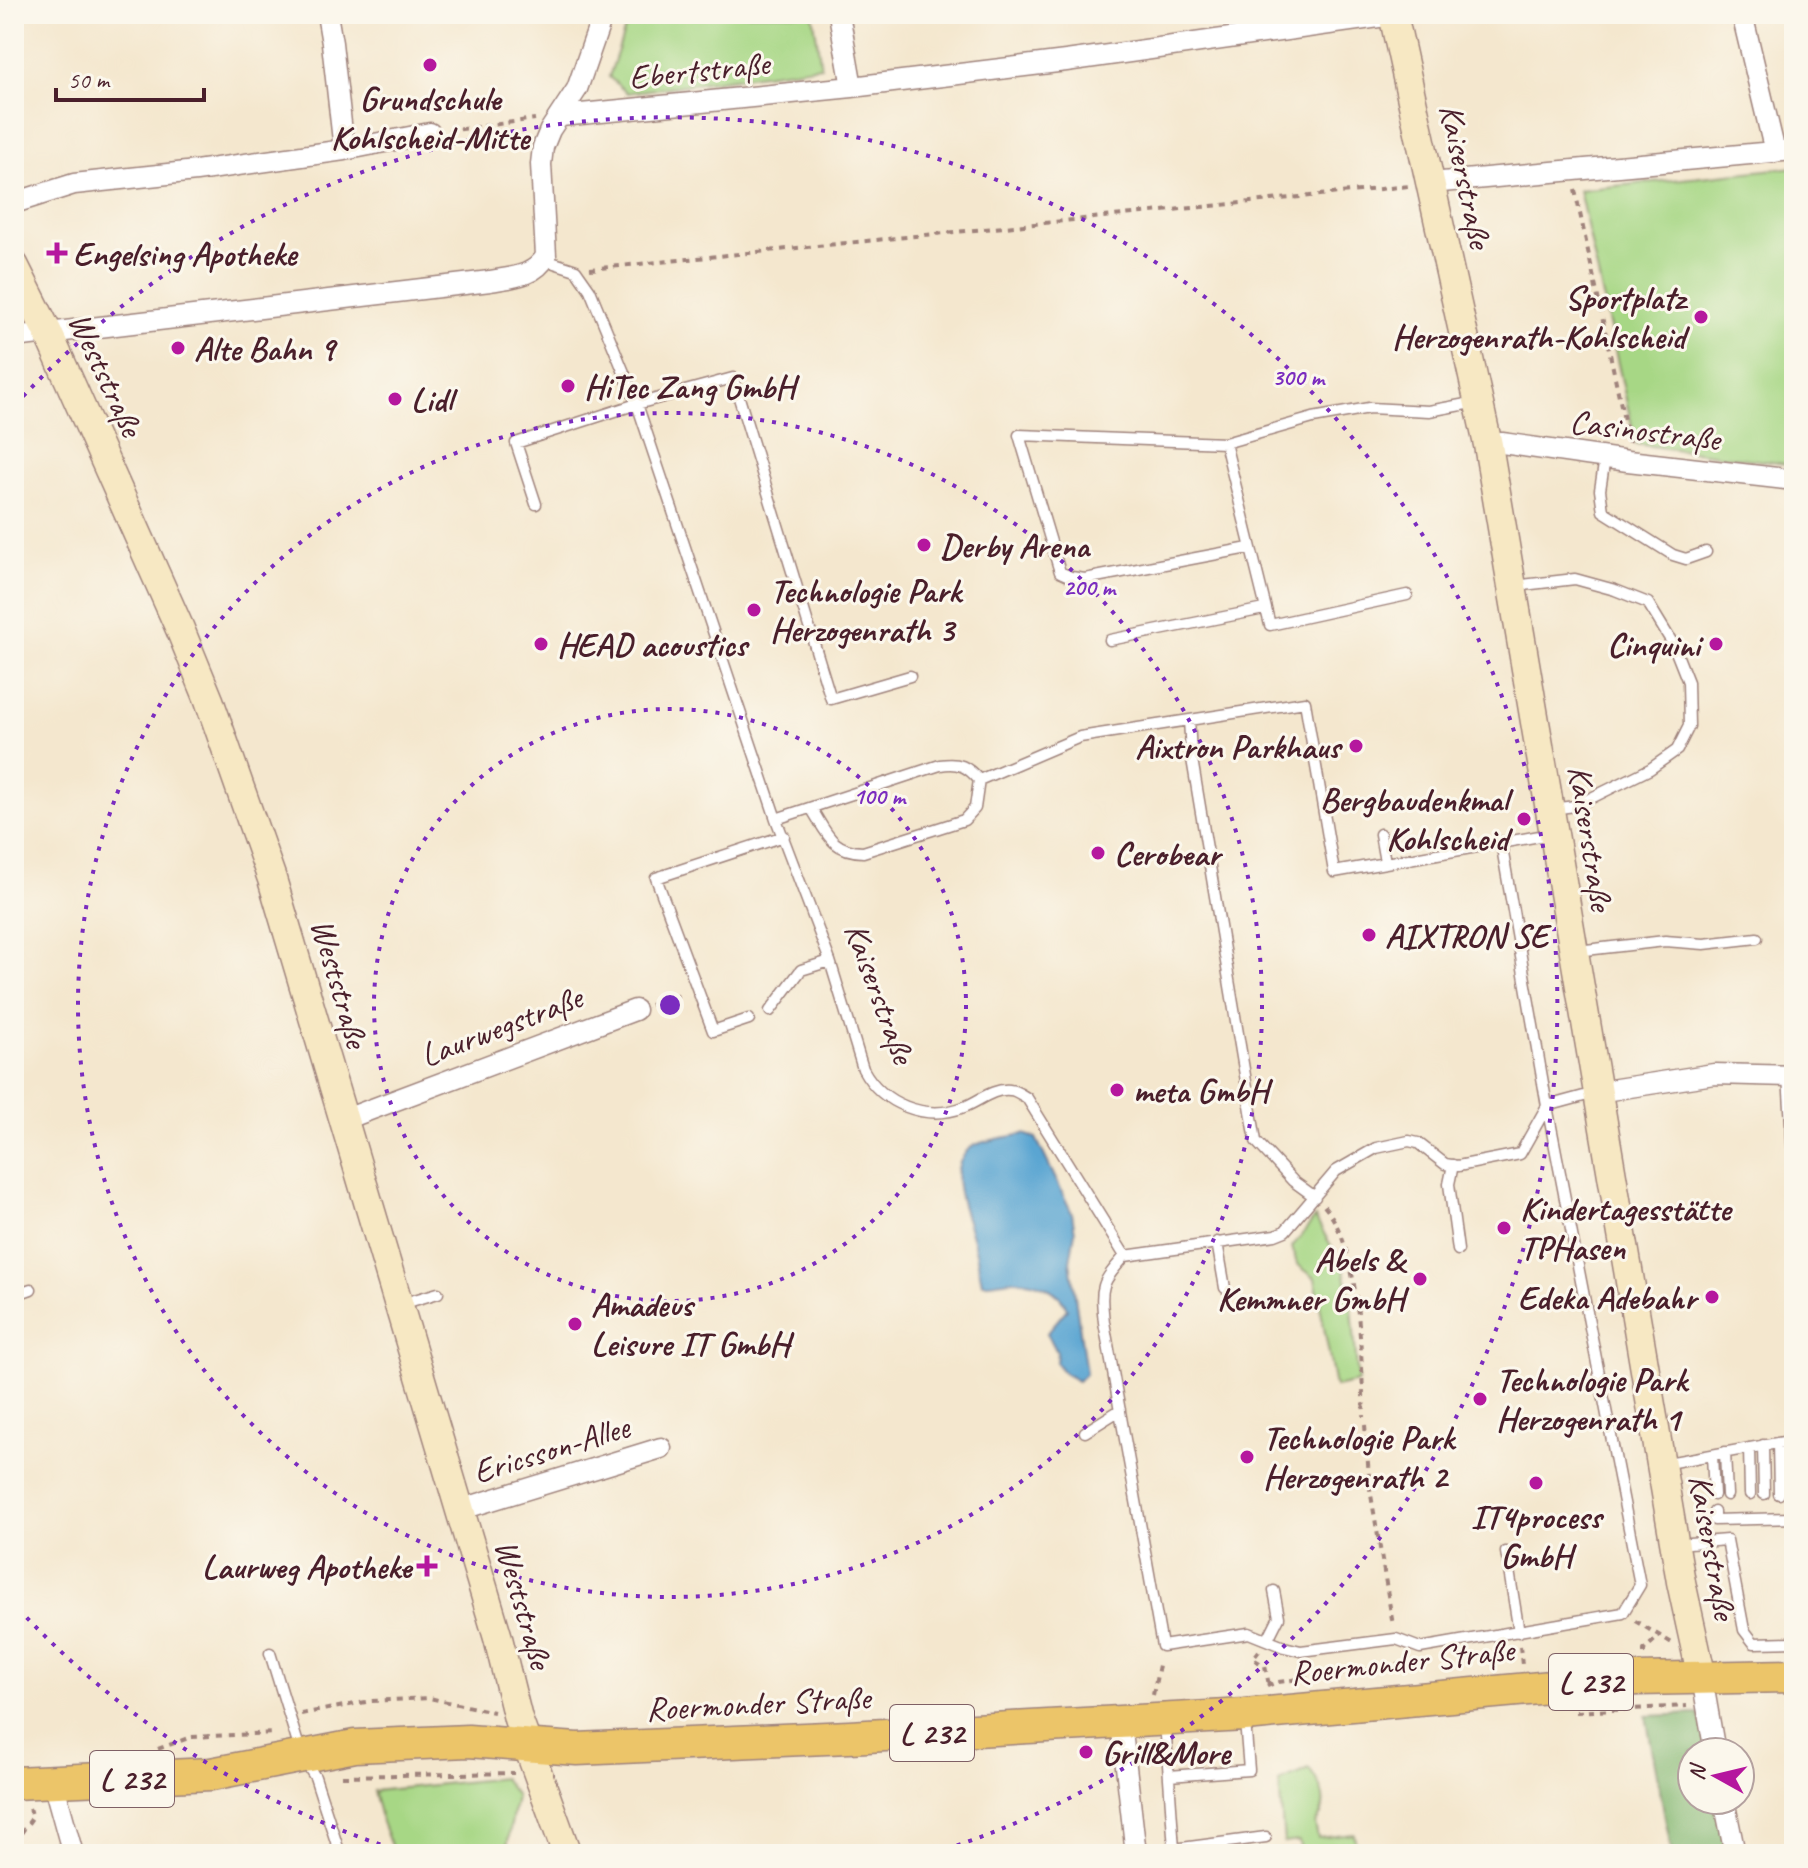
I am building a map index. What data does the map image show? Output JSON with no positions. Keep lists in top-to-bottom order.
{
  "streets": {
    "main road": ["Roermonder Straße", "L 232"],
    "street": [
      "Ebertstraße",
      "Kaiserstraße",
      "Weststraße",
      "Casinostraße",
      "Laurwegstraße",
      "Ericsson-Allee"
    ]
  },
  "crossings": [
    ["Ebertstraße", "Kaiserstraße"],
    ["Kaiserstraße", "Casinostraße"],
    ["Kaiserstraße", "Roermonder Straße"],
    ["Weststraße", "Laurwegstraße"],
    ["Weststraße", "Ericsson-Allee"],
    ["Weststraße", "Roermonder Straße"]
  ],
  "places": {
    "other": [
      "Grundschule Kohlscheid-Mitte",
      "Sportplatz Herzogenrath-Kohlscheid",
      "Alte Bahn 9",
      "HiTec Zang GmbH",
      "Lidl",
      "Derby Arena",
      "Technologie Park Herzogenrath 3",
      "HEAD acoustics",
      "Cinquini",
      "Aixtron Parkhaus",
      "Bergbaudenkmal Kohlscheid",
      "Cerobear",
      "AIXTRON SE",
      "meta GmbH",
      "Kindertagesstätte TPHasen",
      "Abels & Kemmner GmbH",
      "Edeka Adebahr",
      "Amadeus Leisure IT GmbH",
      "Technologie Park Herzogenrath 1",
      "Technologie Park Herzogenrath 2",
      "IT4process GmbH",
      "Grill&More"
    ],
    "health": ["Engelsing Apotheke", "Laurweg Apotheke"]
  },
  "scale_bar": "50 m",
  "north": "left",
  "rings": ["300 m", "200 m", "100 m"]
}
